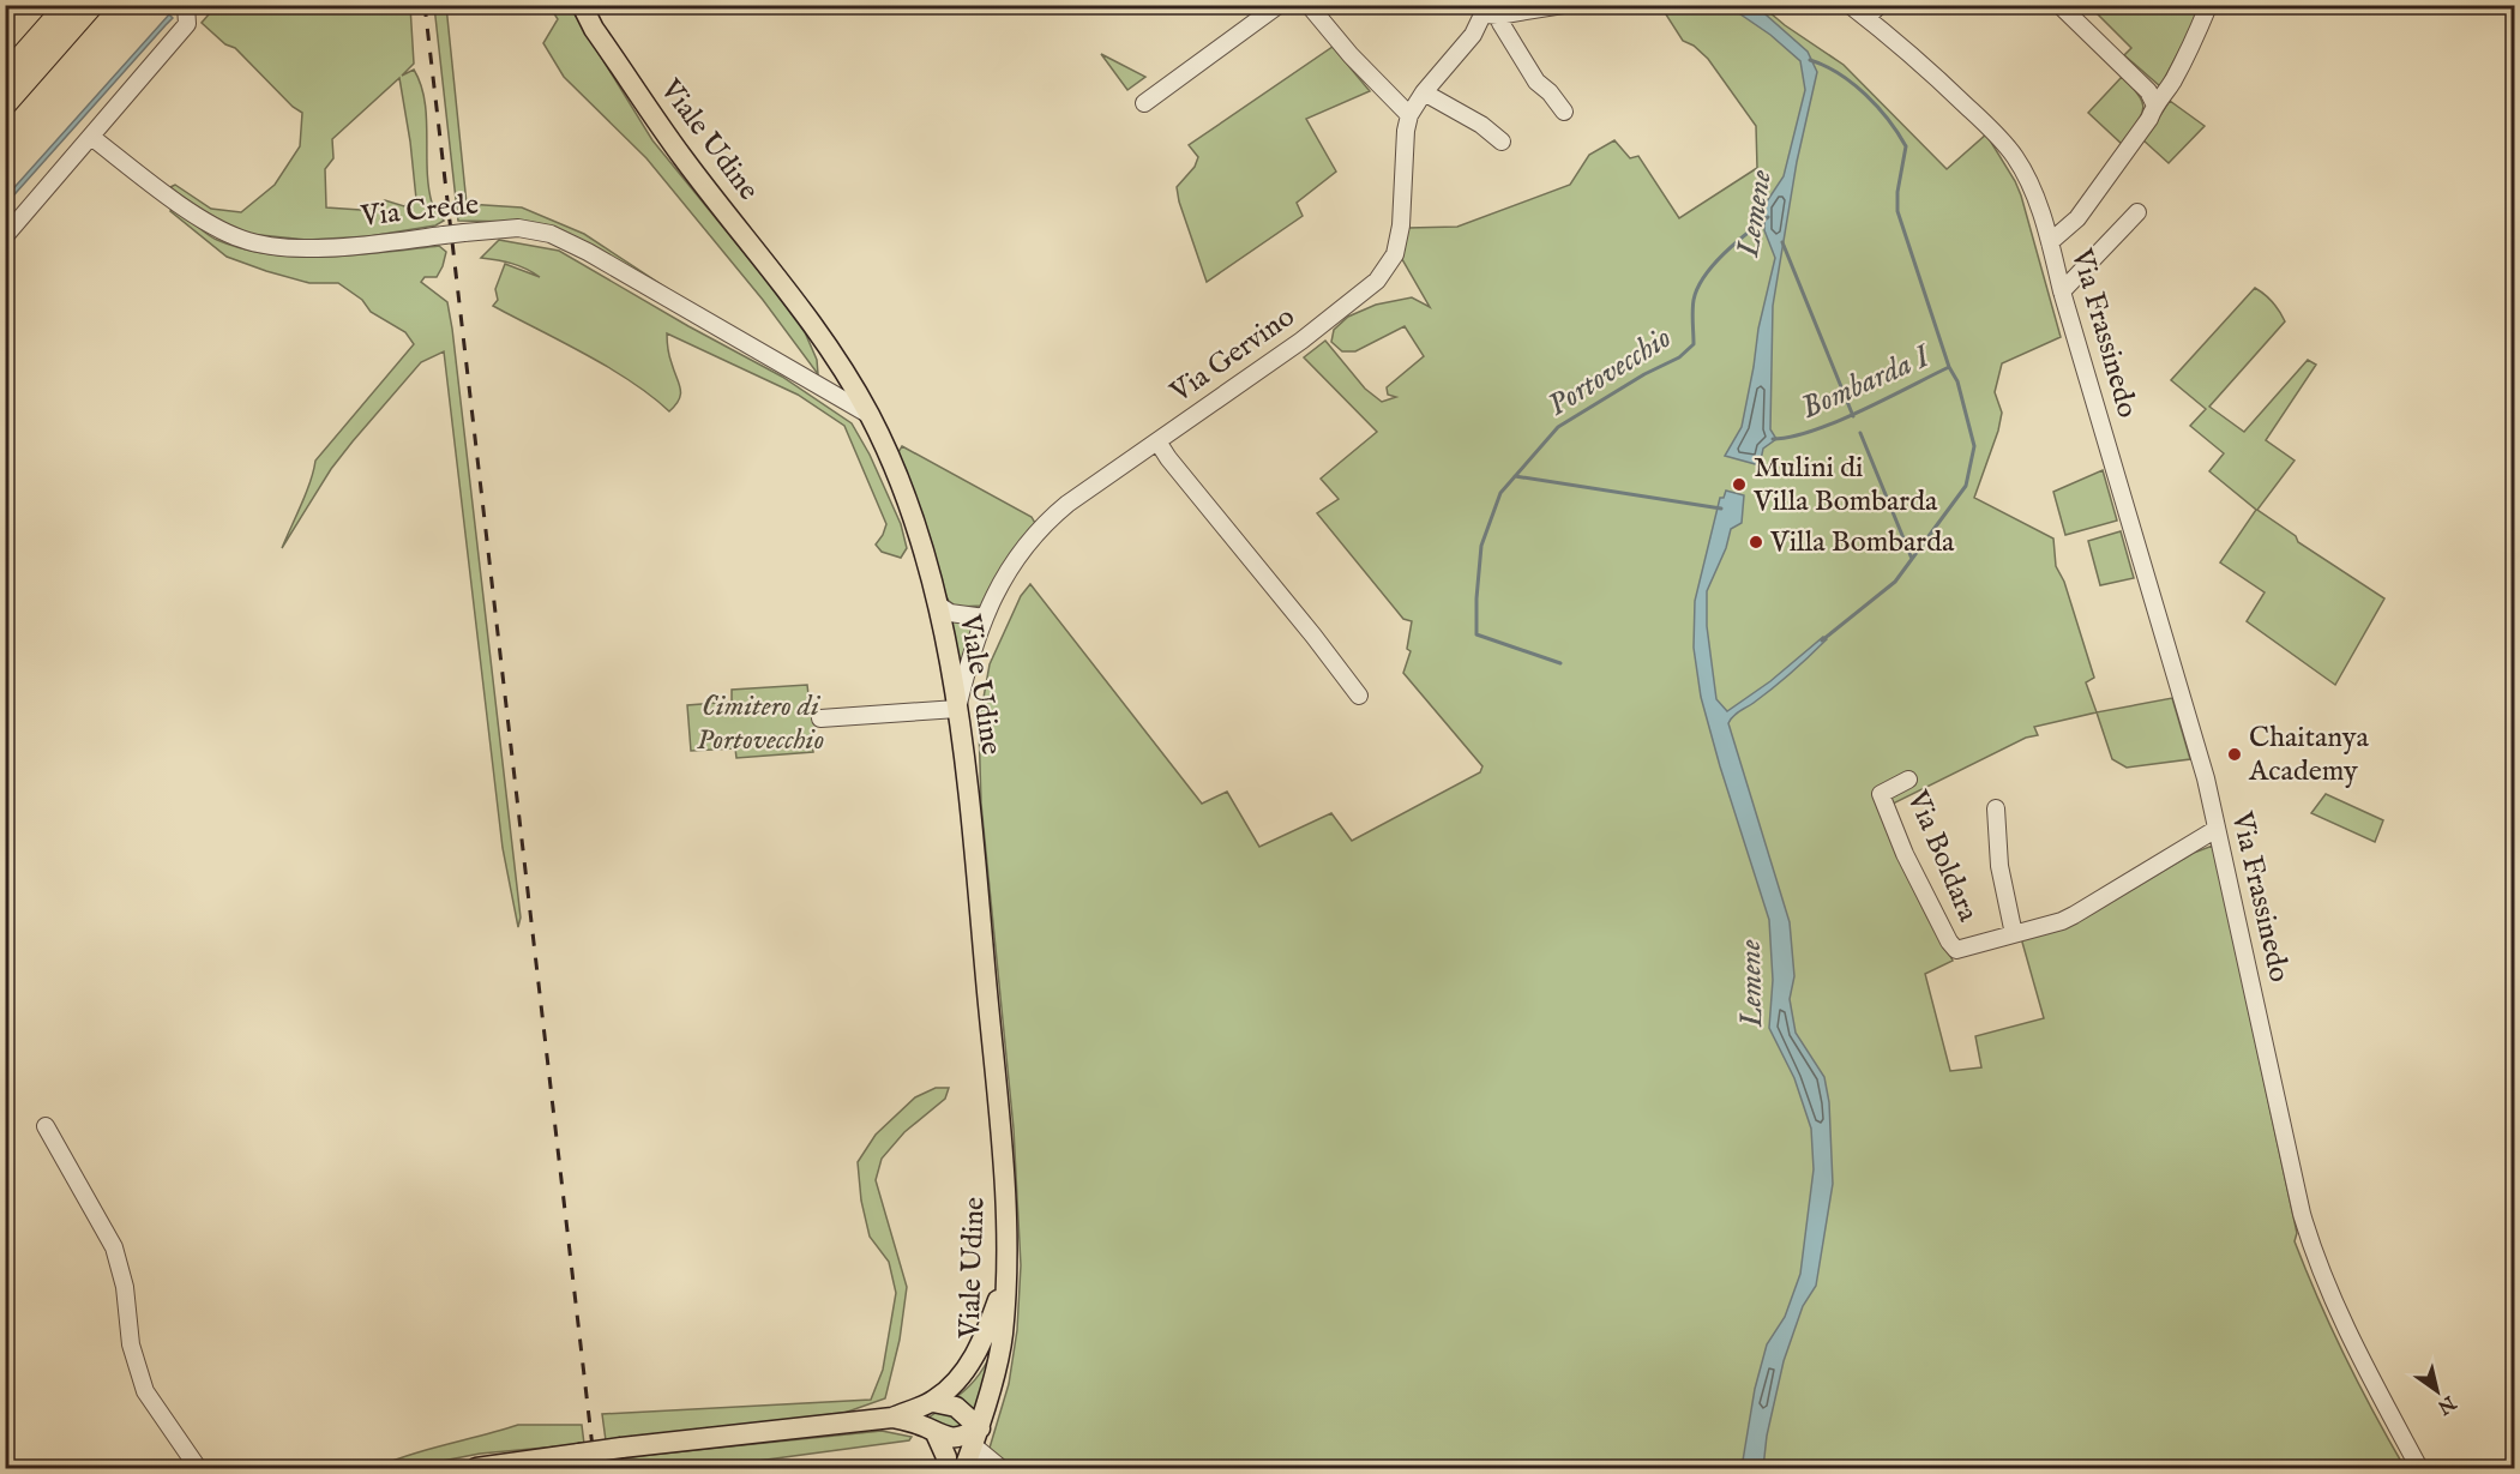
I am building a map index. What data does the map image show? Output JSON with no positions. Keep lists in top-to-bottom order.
{
  "streets": {
    "main road": ["Viale Udine"],
    "street": [
      "Via Crede",
      "Via Frassinedo",
      "Via Gervino",
      "Via Boldara"
    ]
  },
  "crossings": [
    ["Viale Udine", "Via Crede"],
    ["Viale Udine", "Via Gervino"],
    ["Via Frassinedo", "Via Boldara"]
  ],
  "water": ["Lemene", "Portovecchio", "Bombarda I"],
  "parks": ["Cimitero di Portovecchio"],
  "places": ["Mulini di Villa Bombarda", "Villa Bombarda", "Chaitanya Academy"],
  "north": "bottom right"
}
